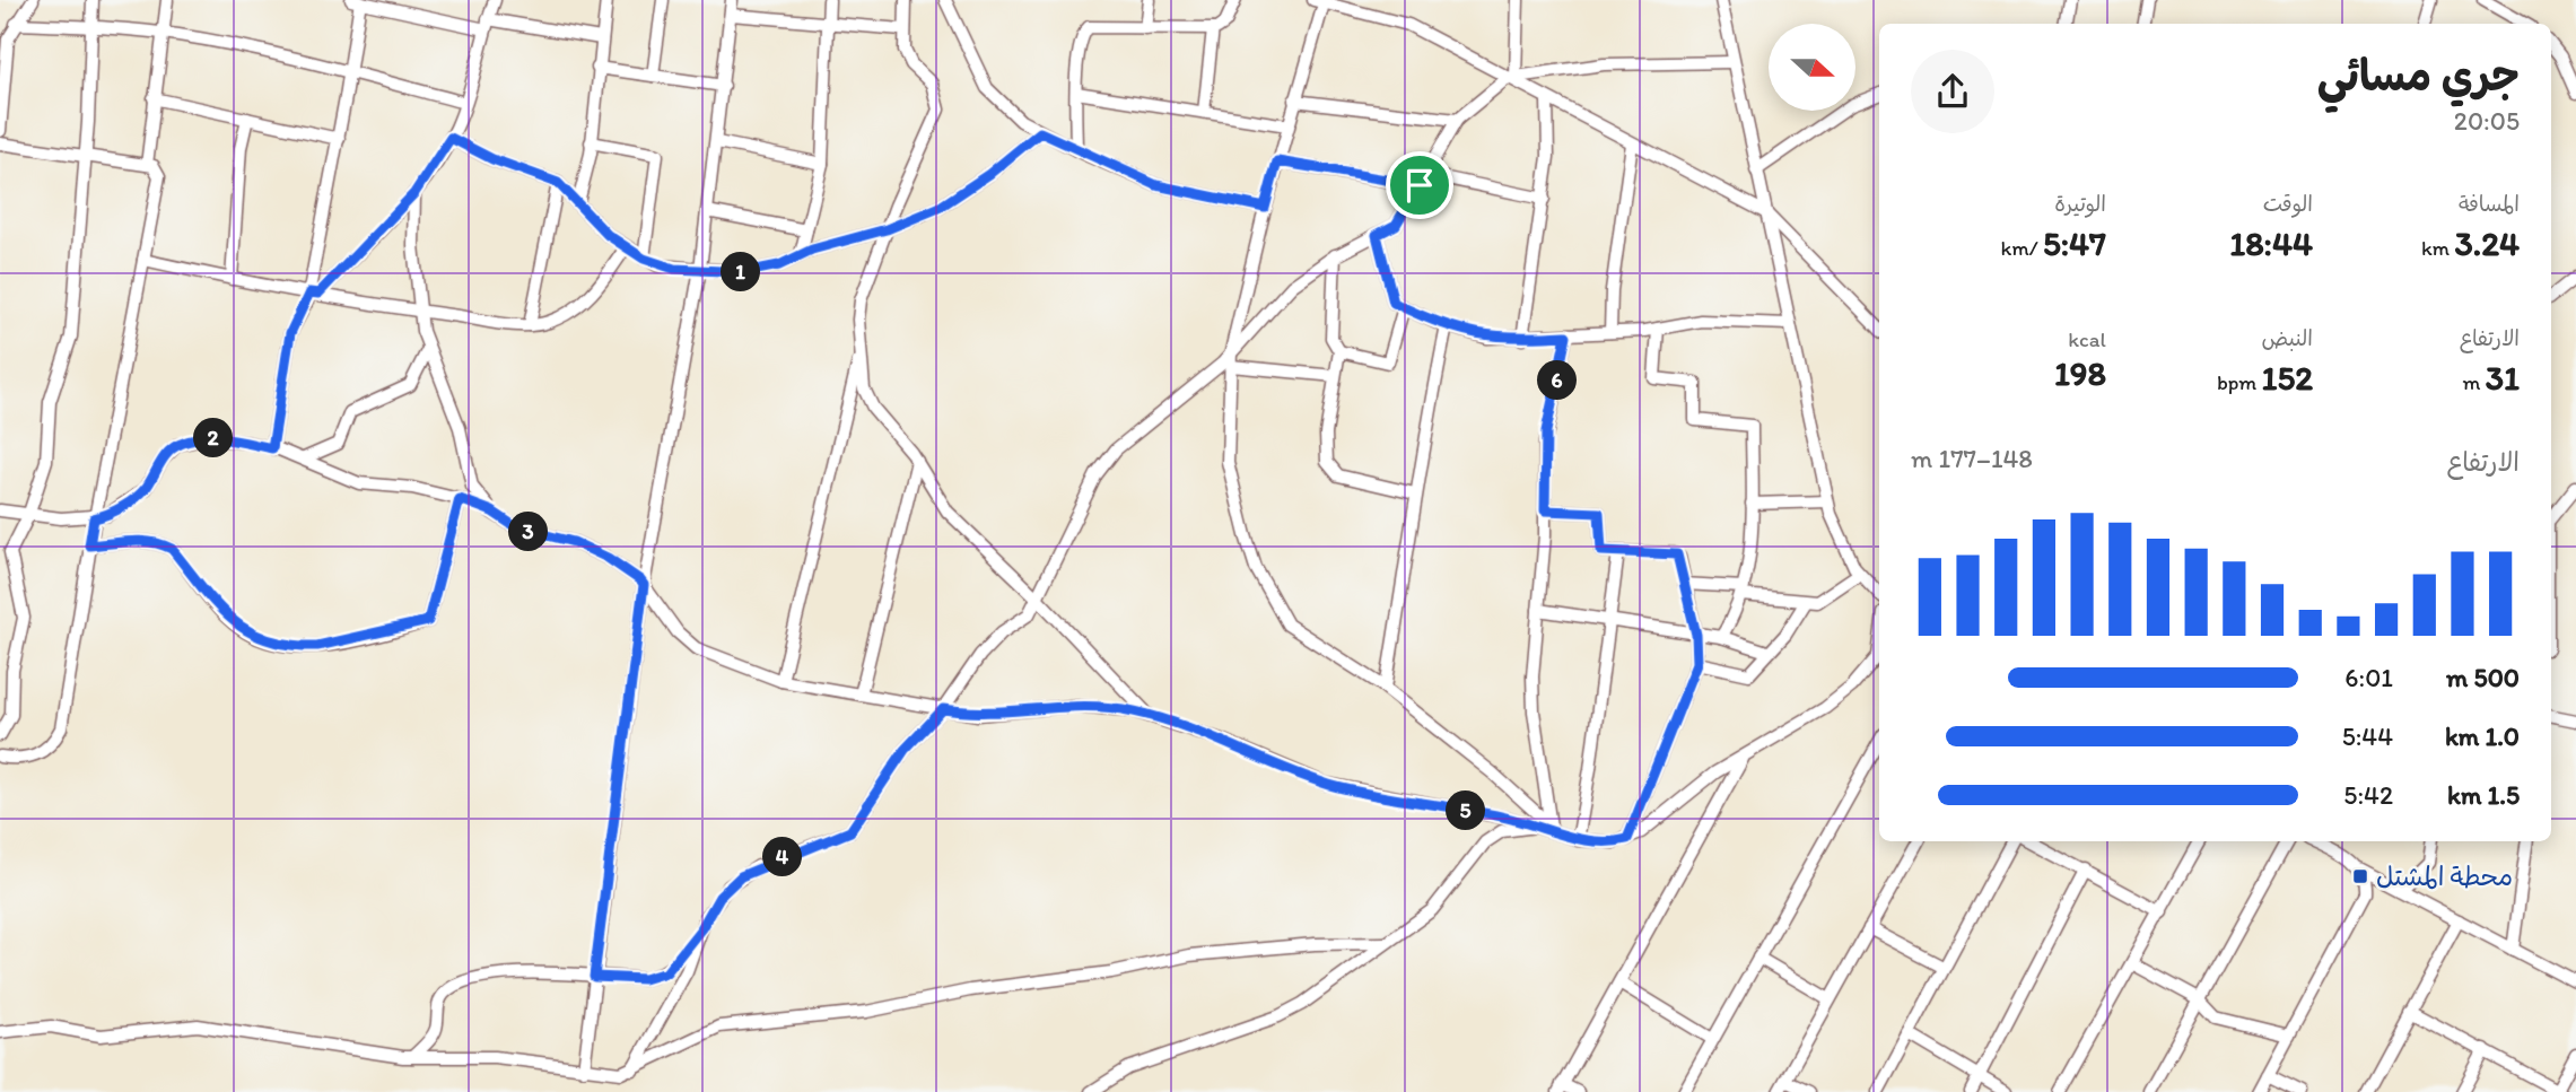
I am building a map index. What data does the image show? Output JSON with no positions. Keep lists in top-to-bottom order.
{
  "places": {
    "transit": ["محطة المشتل"]
  },
  "north": "right",
  "page": {
    "heading": ["جري مسائي", "20:05"],
    "stats": [
      ["المسافة", "3.24 km"],
      ["الوقت", "18:44"],
      ["الوتيرة", "5:47 /km"],
      ["الارتفاع", "31 m"],
      ["النبض", "152 bpm"],
      ["kcal", "198"]
    ],
    "pins": [
      "1",
      "6",
      "2",
      "3",
      "5",
      "4"
    ],
    "chart": ["الارتفاع", "148–177 m"],
    "list": [
      {
        "name": "500 m",
        "note": "6:01"
      },
      {
        "name": "1.0 km",
        "note": "5:44"
      },
      {
        "name": "1.5 km",
        "note": "5:42"
      }
    ]
  }
}
